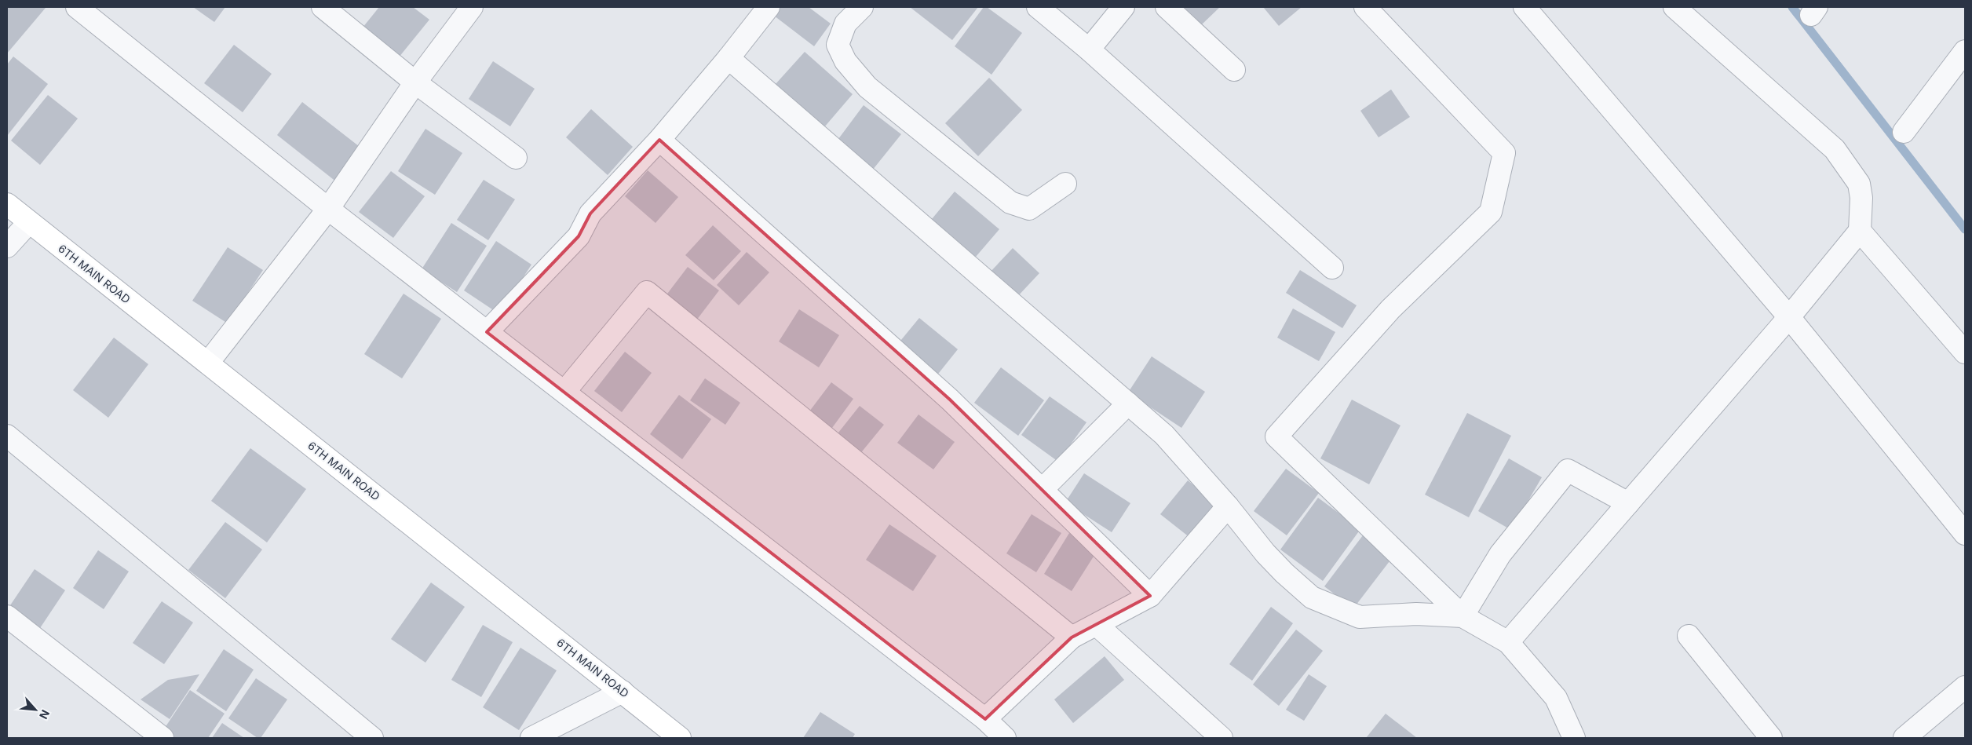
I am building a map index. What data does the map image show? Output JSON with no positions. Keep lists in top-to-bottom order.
{
  "streets": {
    "street": ["6TH MAIN ROAD"]
  },
  "north": "bottom right"
}
